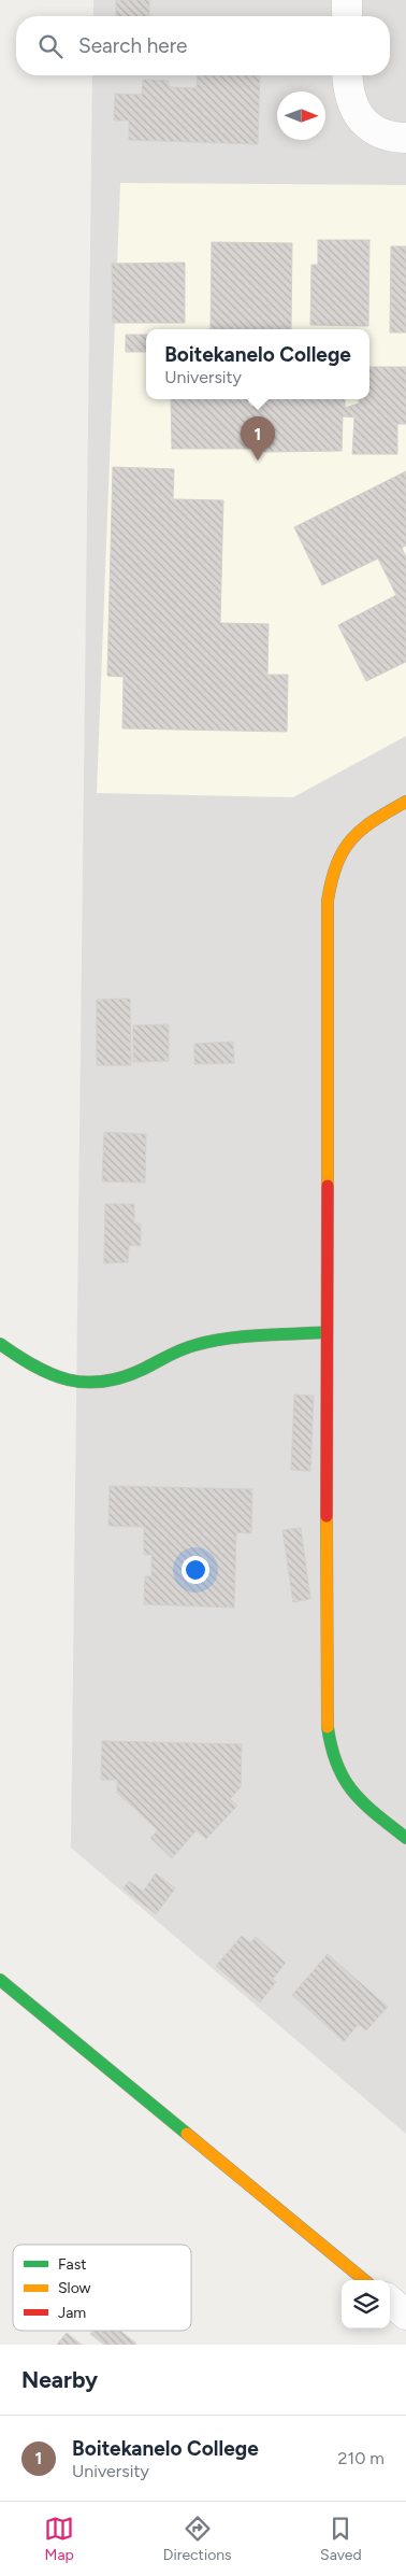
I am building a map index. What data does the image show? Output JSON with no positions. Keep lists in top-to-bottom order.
{
  "legend": ["Fast", "Slow", "Jam"],
  "north": "right",
  "page": {
    "search": "Search here",
    "popup": ["Boitekanelo College", "University"],
    "pins": "1",
    "heading": "Nearby",
    "list": [
      {
        "mark": "1",
        "name": "Boitekanelo College",
        "note": "University",
        "value": "210 m"
      }
    ],
    "nav": ["Map", "Directions", "Saved"]
  }
}
